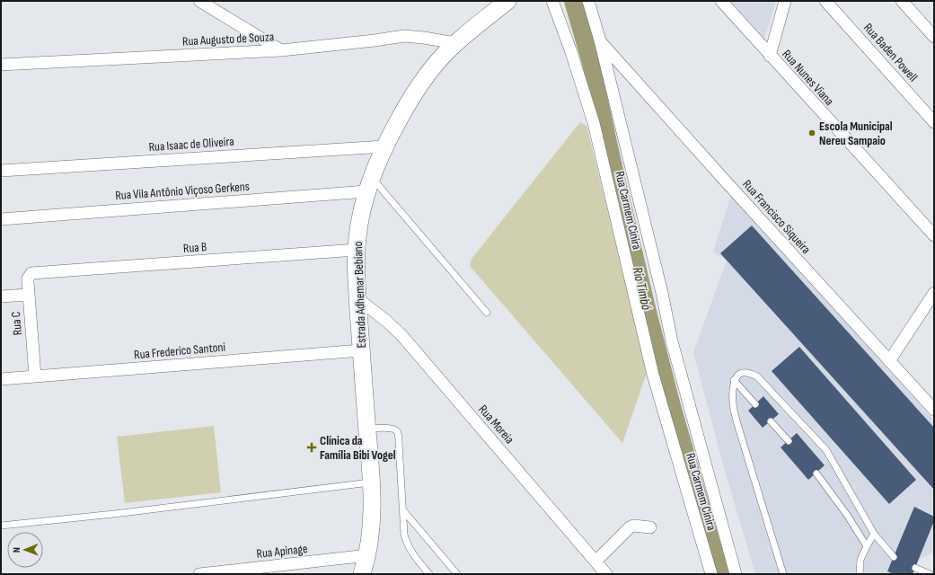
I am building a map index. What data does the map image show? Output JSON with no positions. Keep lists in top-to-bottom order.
{
  "streets": {
    "main road": ["Estrada Adhemar Bebiano"],
    "street": [
      "Rua Augusto de Souza",
      "Rua Baden Powell",
      "Rua Nunes Viana",
      "Rua Isaac de Oliveira",
      "Rua Vila Antônio Viçoso Gerkens",
      "Rua Carmem Cinira",
      "Rua Francisco Siqueira",
      "Rua B",
      "Rua C",
      "Rua Frederico Santoni",
      "Rua Moreia",
      "Rua Apinage"
    ]
  },
  "crossings": [
    ["Rua Augusto de Souza", "Estrada Adhemar Bebiano"],
    ["Rua Isaac de Oliveira", "Estrada Adhemar Bebiano"],
    ["Rua Vila Antônio Viçoso Gerkens", "Estrada Adhemar Bebiano"],
    ["Rua Carmem Cinira", "Rua Francisco Siqueira"],
    ["Rua B", "Estrada Adhemar Bebiano"],
    ["Rua B", "Rua C"],
    ["Estrada Adhemar Bebiano", "Rua Frederico Santoni"],
    ["Estrada Adhemar Bebiano", "Rua Moreia"],
    ["Estrada Adhemar Bebiano", "Rua Apinage"],
    ["Rua C", "Rua Frederico Santoni"]
  ],
  "water": ["Rio Timbó"],
  "places": {
    "other": ["Escola Municipal Nereu Sampaio"],
    "health": ["Clínica da Família Bibi Vogel"]
  },
  "north": "left"
}
